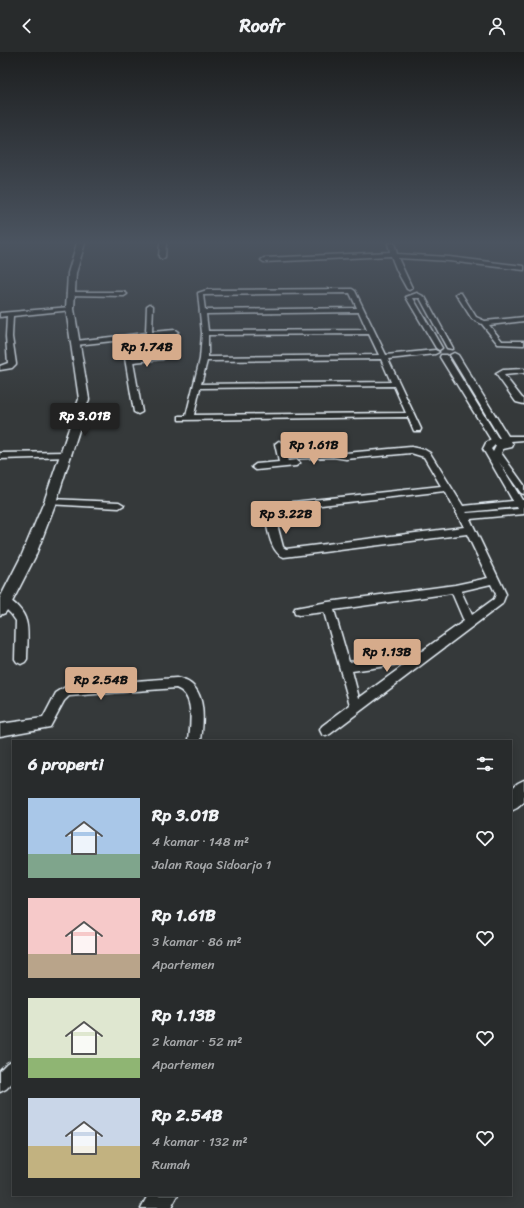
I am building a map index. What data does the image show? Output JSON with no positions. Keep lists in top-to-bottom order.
{
  "page": {
    "header": "Roofr",
    "price": [
      "Rp 1.74B",
      "Rp 3.01B",
      "Rp 1.61B",
      "Rp 3.22B",
      "Rp 1.13B",
      "Rp 2.54B"
    ],
    "heading": "6 properti",
    "list": [
      {
        "name": "Rp 3.01B",
        "note": "4 kamar · 148 m² · Jalan Raya Sidoarjo 1"
      },
      {
        "name": "Rp 1.61B",
        "note": "3 kamar · 86 m² · Apartemen"
      },
      {
        "name": "Rp 1.13B",
        "note": "2 kamar · 52 m² · Apartemen"
      },
      {
        "name": "Rp 2.54B",
        "note": "4 kamar · 132 m² · Rumah"
      }
    ]
  }
}
